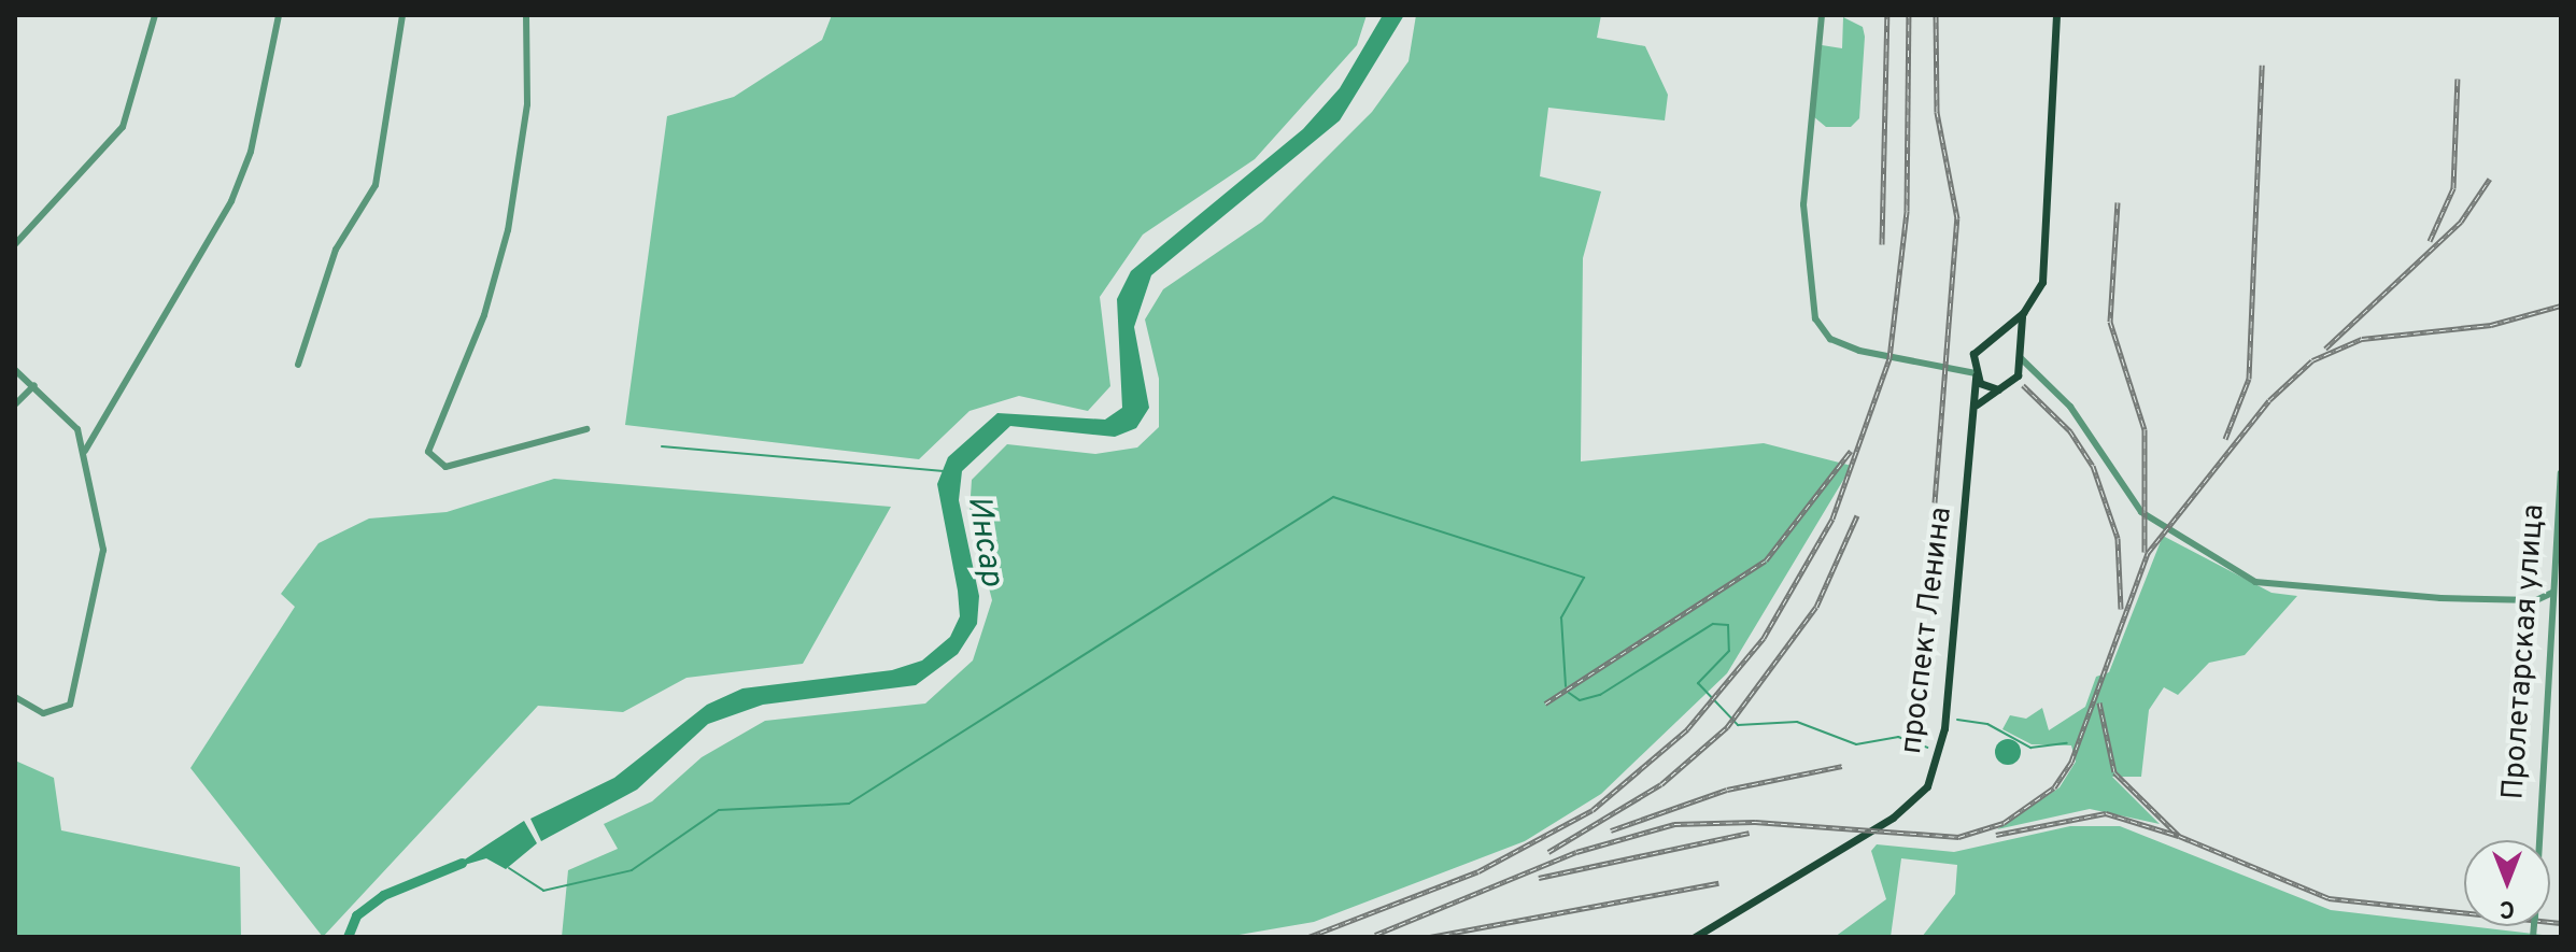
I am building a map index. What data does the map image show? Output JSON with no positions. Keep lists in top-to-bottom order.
{
  "streets": {
    "main road": ["проспект Ленина"],
    "street": ["Пролетарская улица"]
  },
  "water": ["Инсар"],
  "north": "bottom"
}
